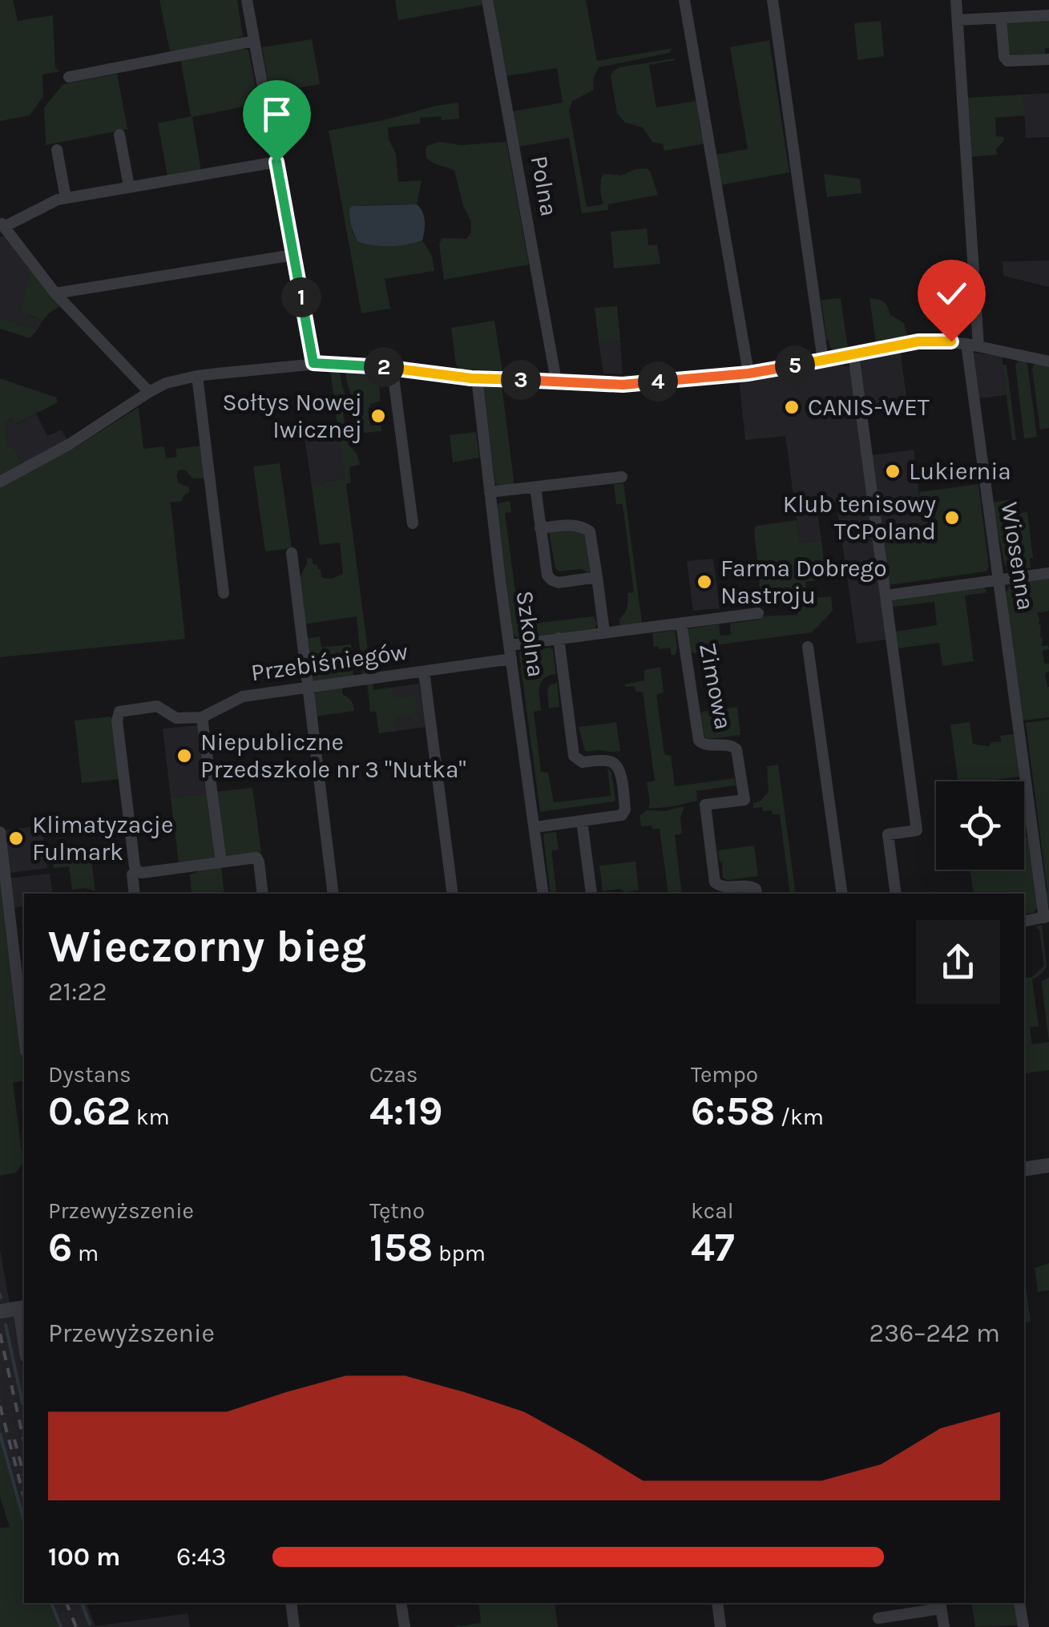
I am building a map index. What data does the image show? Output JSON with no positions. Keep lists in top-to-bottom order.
{
  "streets": {
    "street": [
      "Polna",
      "Wiosenna",
      "Szkolna",
      "Przebiśniegów",
      "Zimowa"
    ]
  },
  "crossings": [
    ["Szkolna", "Przebiśniegów"]
  ],
  "places": [
    "CANIS-WET",
    "Sołtys Nowej Iwicznej",
    "Lukiernia",
    "Klub tenisowy TCPoland",
    "Farma Dobrego Nastroju",
    "Niepubliczne Przedszkole nr 3 \"Nutka\"",
    "Klimatyzacje Fulmark"
  ],
  "page": {
    "pins": [
      "1",
      "5",
      "2",
      "3",
      "4"
    ],
    "heading": ["Wieczorny bieg", "21:22"],
    "stats": [
      ["Dystans", "0.62 km"],
      ["Czas", "4:19"],
      ["Tempo", "6:58 /km"],
      ["Przewyższenie", "6 m"],
      ["Tętno", "158 bpm"],
      ["kcal", "47"]
    ],
    "chart": ["Przewyższenie", "236–242 m"],
    "list": [
      {
        "name": "100 m",
        "note": "6:43"
      }
    ]
  }
}
